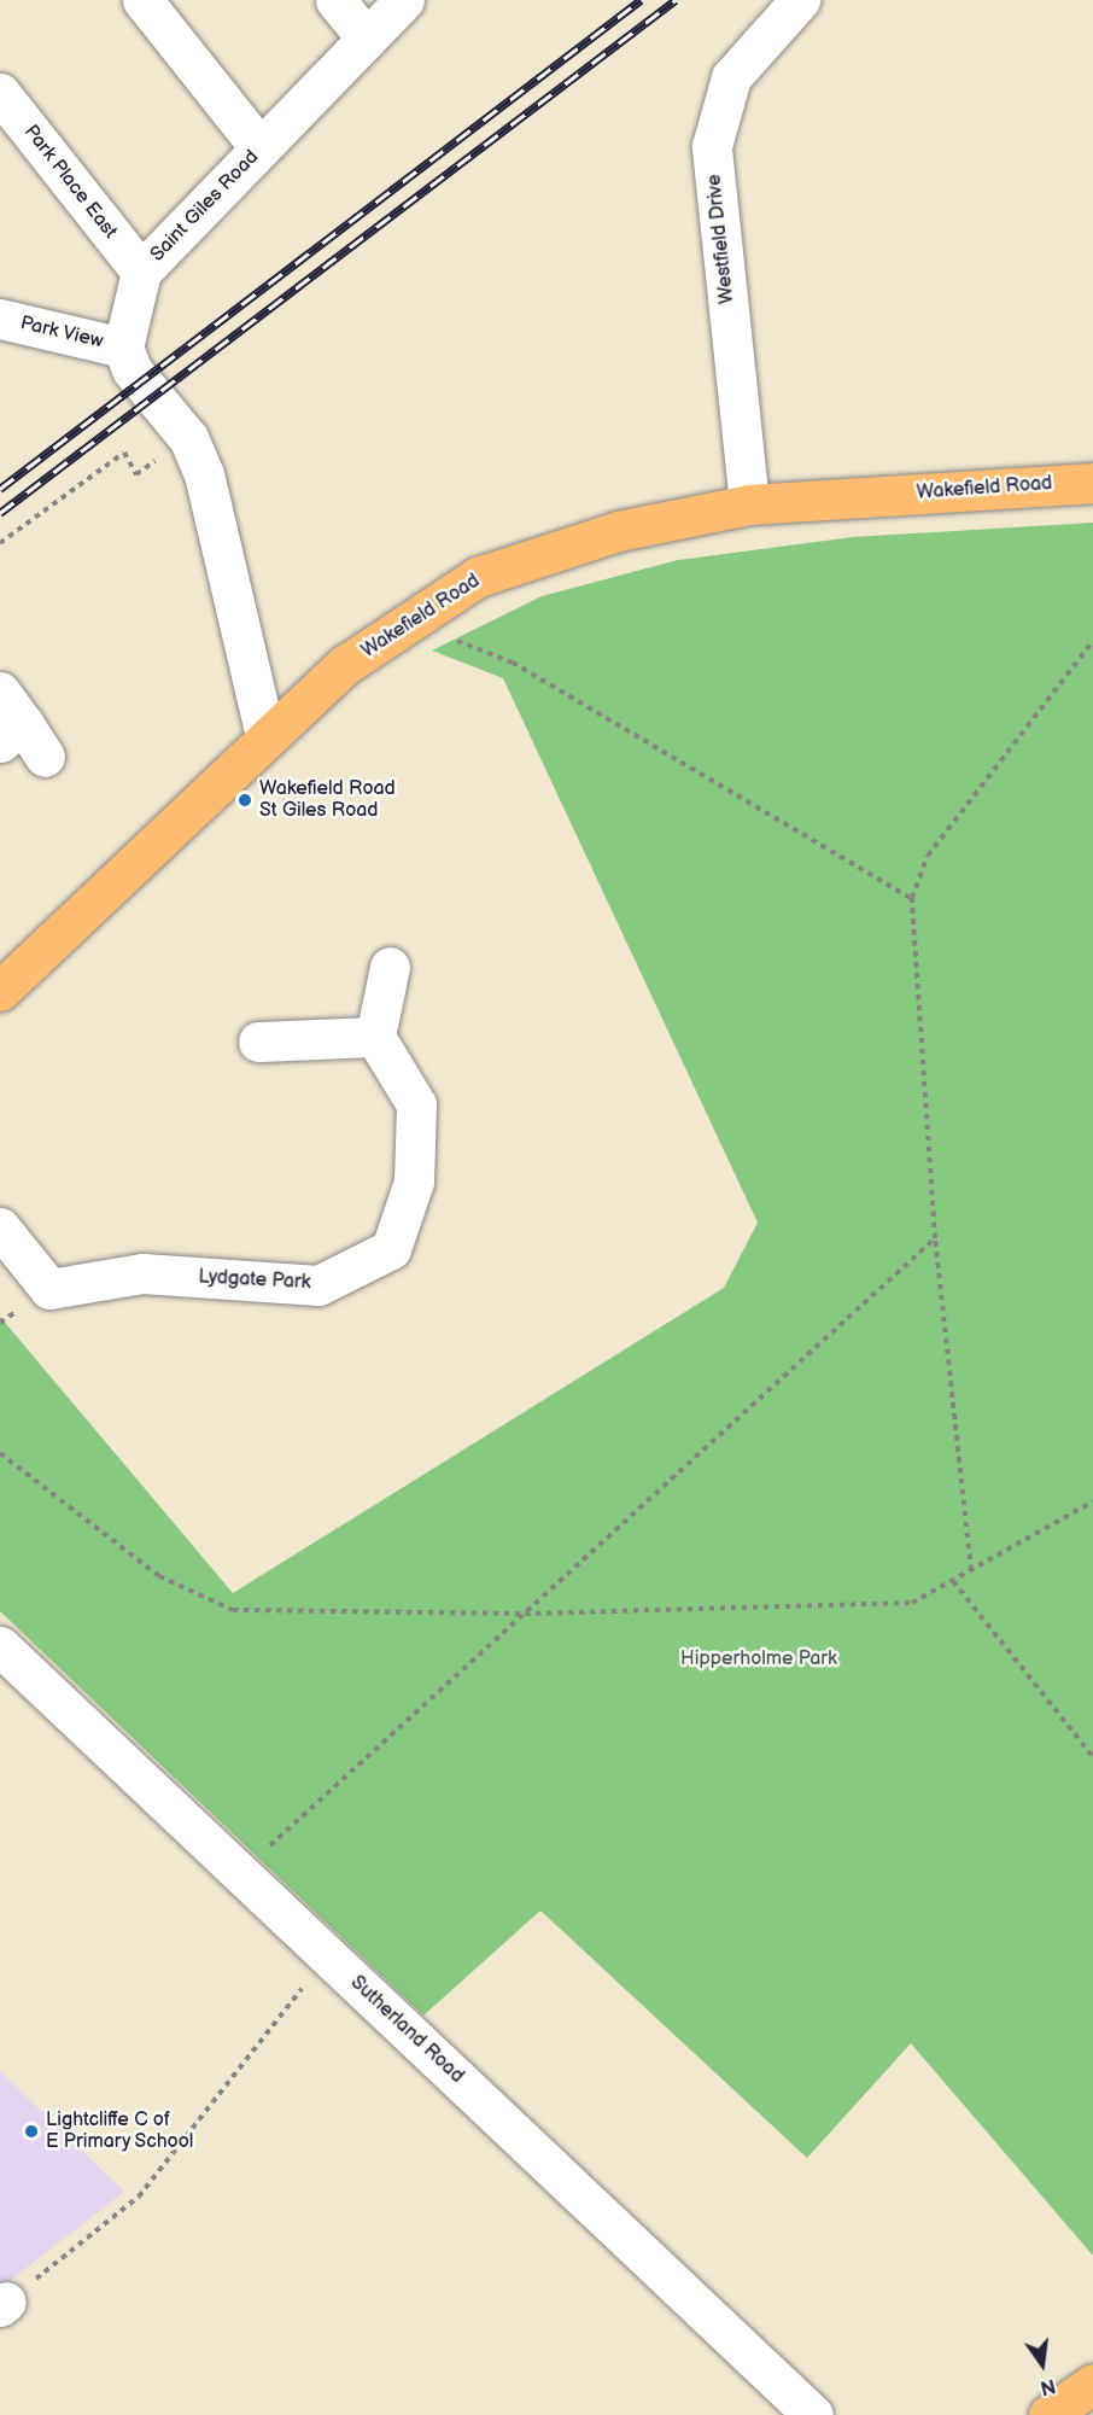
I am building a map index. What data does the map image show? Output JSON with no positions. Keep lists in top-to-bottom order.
{
  "streets": {
    "main road": ["Wakefield Road"],
    "street": [
      "Park Place East",
      "Saint Giles Road",
      "Westfield Drive",
      "Park View",
      "Lydgate Park",
      "Sutherland Road"
    ]
  },
  "crossings": [
    ["Park Place East", "Saint Giles Road"],
    ["Saint Giles Road", "Park View"],
    ["Westfield Drive", "Wakefield Road"]
  ],
  "parks": ["Hipperholme Park"],
  "places": ["Wakefield Road St Giles Road", "Lightcliffe C of E Primary School"],
  "north": "bottom"
}
